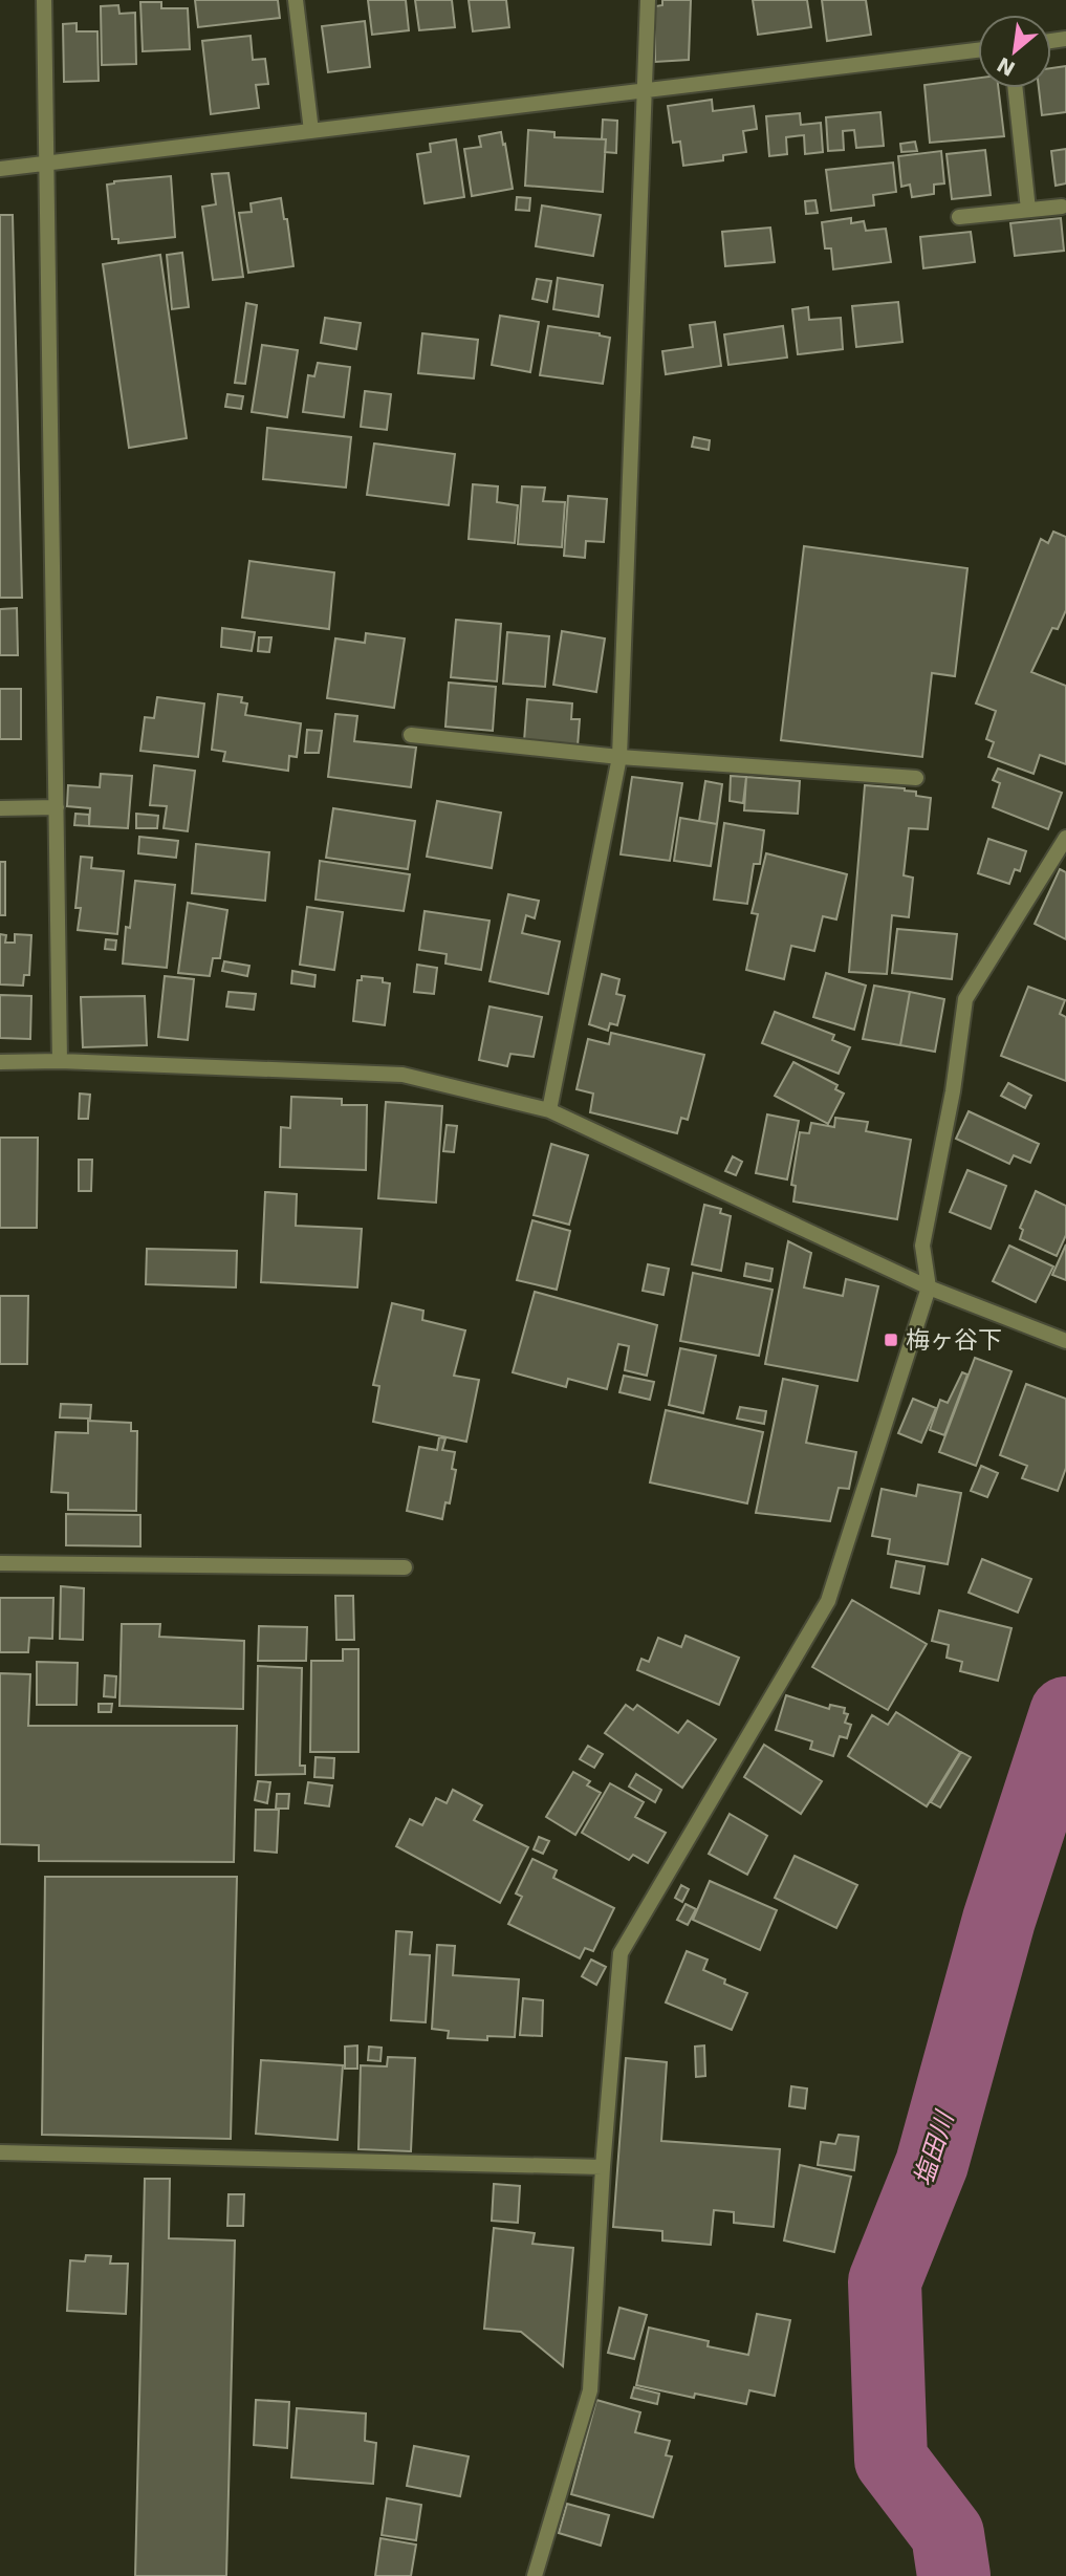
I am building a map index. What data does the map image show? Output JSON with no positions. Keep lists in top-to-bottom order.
{
  "water": ["塩田川"],
  "places": {
    "transit": ["梅ヶ谷下"]
  },
  "north": "bottom left"
}
